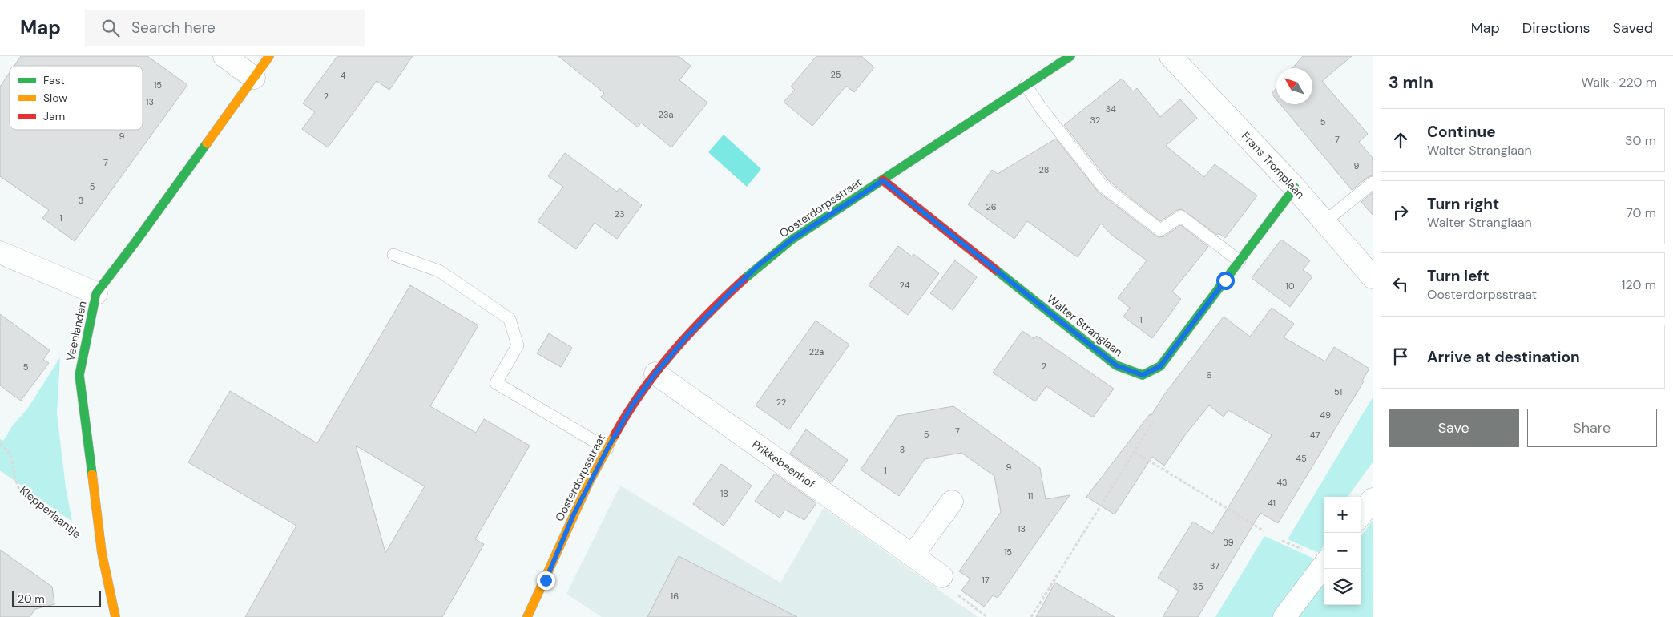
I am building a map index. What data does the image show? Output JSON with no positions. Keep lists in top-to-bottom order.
{
  "streets": {
    "street": [
      "Frans Tromplaan",
      "Oosterdorpsstraat",
      "Walter Stranglaan",
      "Veenlanden",
      "Prikkebeenhof"
    ],
    "path": ["Klepperlaantje"]
  },
  "crossings": [
    ["Frans Tromplaan", "Walter Stranglaan"],
    ["Oosterdorpsstraat", "Walter Stranglaan"],
    ["Oosterdorpsstraat", "Prikkebeenhof"],
    ["Veenlanden", "Klepperlaantje"]
  ],
  "house_numbers": [
    "25",
    "4",
    "15",
    "2",
    "13",
    "34",
    "23a",
    "32",
    "5",
    "9",
    "7",
    "7",
    "9",
    "28",
    "5",
    "3",
    "26",
    "23",
    "1",
    "24",
    "10",
    "1",
    "22a",
    "2",
    "5",
    "6",
    "51",
    "22",
    "49",
    "7",
    "5",
    "47",
    "3",
    "45",
    "9",
    "1",
    "43",
    "18",
    "11",
    "41",
    "13",
    "39",
    "15",
    "37",
    "17",
    "35",
    "16"
  ],
  "legend": ["Fast", "Slow", "Jam"],
  "scale_bar": "20 m",
  "north": "top left",
  "page": {
    "header": "Map",
    "search": "Search here",
    "nav": ["Map", "Directions", "Saved"],
    "heading": ["3 min", "Walk · 220 m"],
    "list": [
      ["Continue", "Walter Stranglaan", "30 m"],
      ["Turn right", "Walter Stranglaan", "70 m"],
      ["Turn left", "Oosterdorpsstraat", "120 m"],
      "Arrive at destination"
    ],
    "buttons": ["Save", "Share"],
    "map_buttons": ["+", "−"],
    "scale": "20 m"
  }
}
